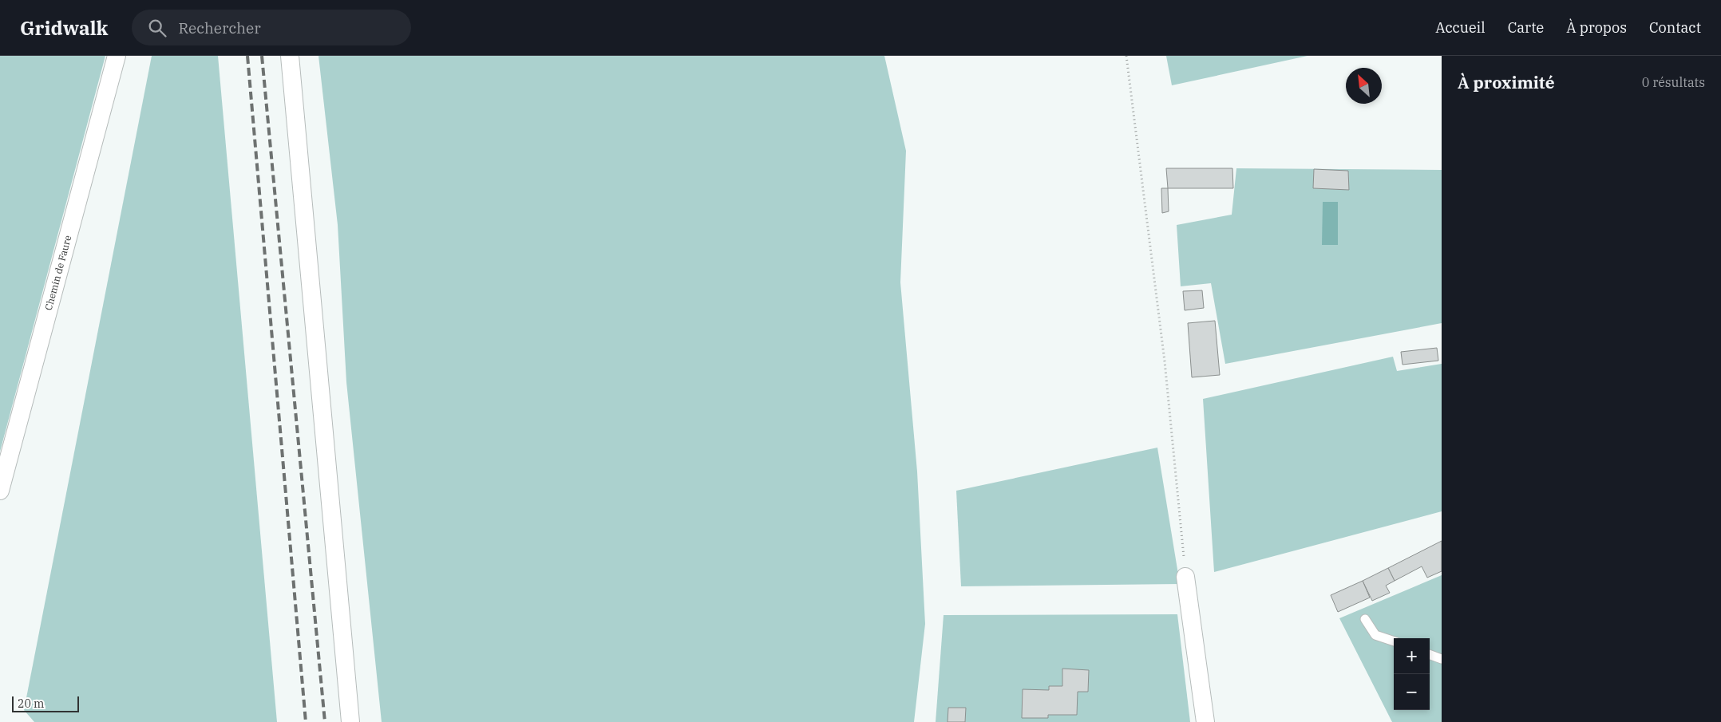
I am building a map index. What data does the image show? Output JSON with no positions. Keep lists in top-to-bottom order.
{
  "streets": {
    "street": ["Chemin de Faure"]
  },
  "scale_bar": "20 m",
  "north": "top left",
  "page": {
    "header": "Gridwalk",
    "search": "Rechercher",
    "nav": [
      "Accueil",
      "Carte",
      "À propos",
      "Contact"
    ],
    "heading": ["À proximité", "0 résultats"],
    "map_buttons": ["+", "−"],
    "scale": "20 m"
  }
}
